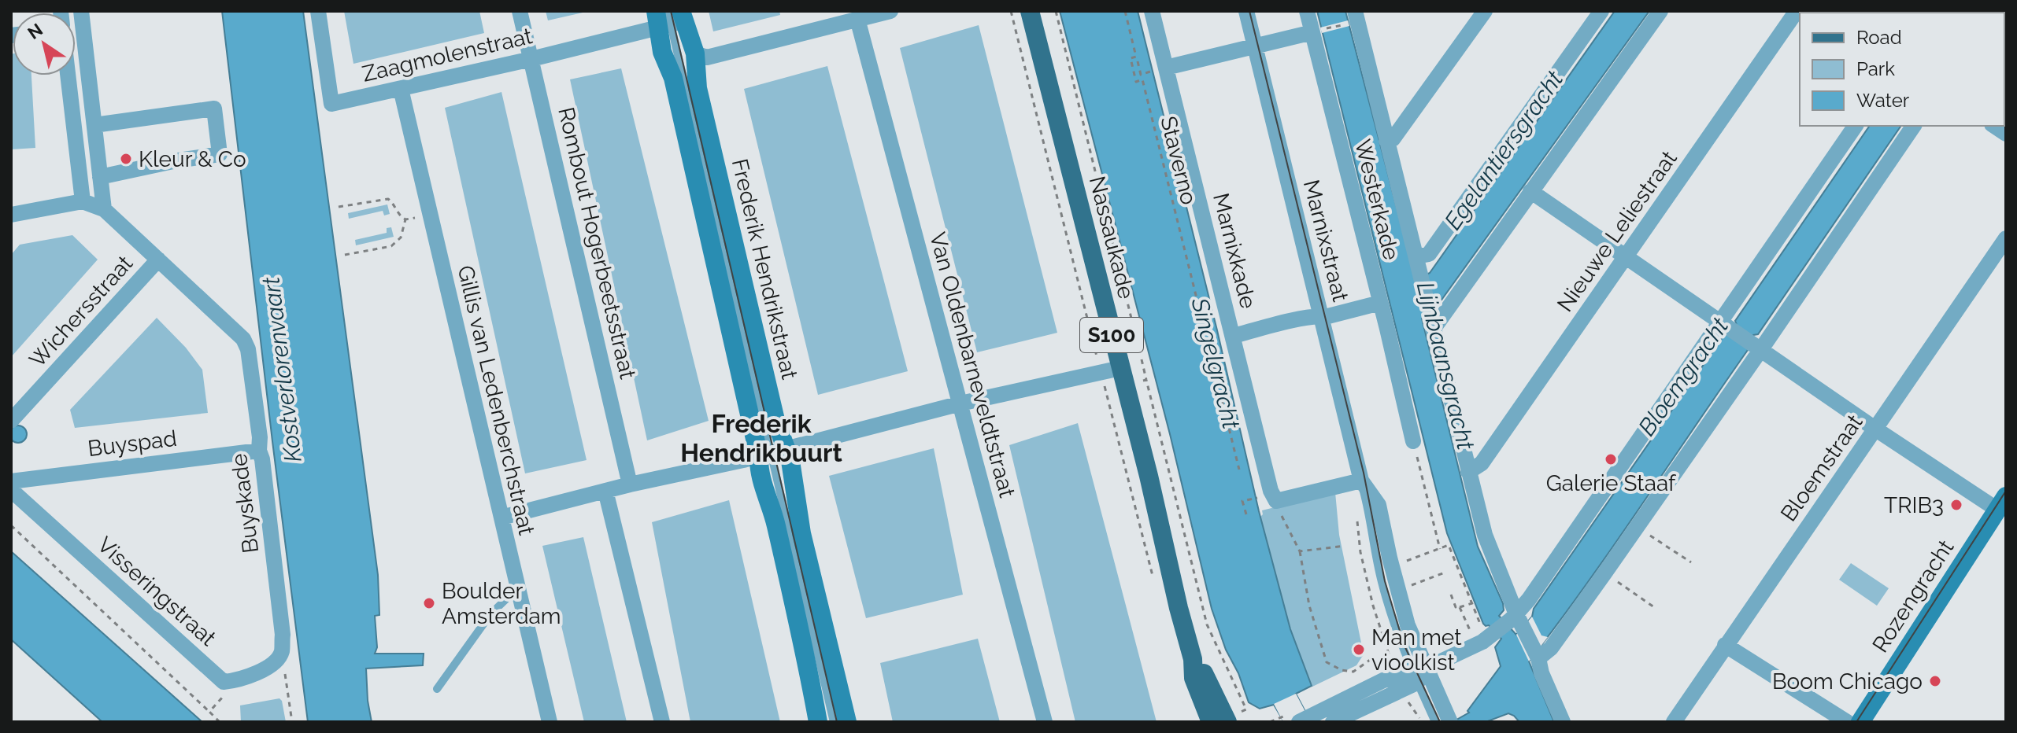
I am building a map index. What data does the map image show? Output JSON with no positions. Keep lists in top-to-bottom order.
{
  "streets": {
    "main road": ["Nassaukade", "S100"],
    "street": [
      "Zaagmolenstraat",
      "Westerkade",
      "Nieuwe Leliestraat",
      "Marnixstraat",
      "Rombout Hogerbeetsstraat",
      "Marnixkade",
      "Frederik Hendrikstraat",
      "Wichersstraat",
      "Van Oldenbarneveldtstraat",
      "Gillis van Ledenberchstraat",
      "Buyspad",
      "Bloemstraat",
      "Buyskade",
      "Visseringstraat",
      "Rozengracht"
    ],
    "path": ["Staverno"]
  },
  "crossings": [
    ["Zaagmolenstraat", "Rombout Hogerbeetsstraat"],
    ["Zaagmolenstraat", "Frederik Hendrikstraat"],
    ["Zaagmolenstraat", "Gillis van Ledenberchstraat"],
    ["Wichersstraat", "Buyskade"],
    ["Buyspad", "Buyskade"]
  ],
  "districts": ["Frederik Hendrikbuurt"],
  "water": [
    "Egelantiersgracht",
    "Singelgracht",
    "Lijnbaansgracht",
    "Kostverlorenvaart",
    "Bloemgracht"
  ],
  "places": [
    "Kleur & Co",
    "Galerie Staaf",
    "TRIB3",
    "Boulder Amsterdam",
    "Man met vioolkist",
    "Boom Chicago"
  ],
  "legend": ["Road", "Park", "Water"],
  "north": "top left"
}
